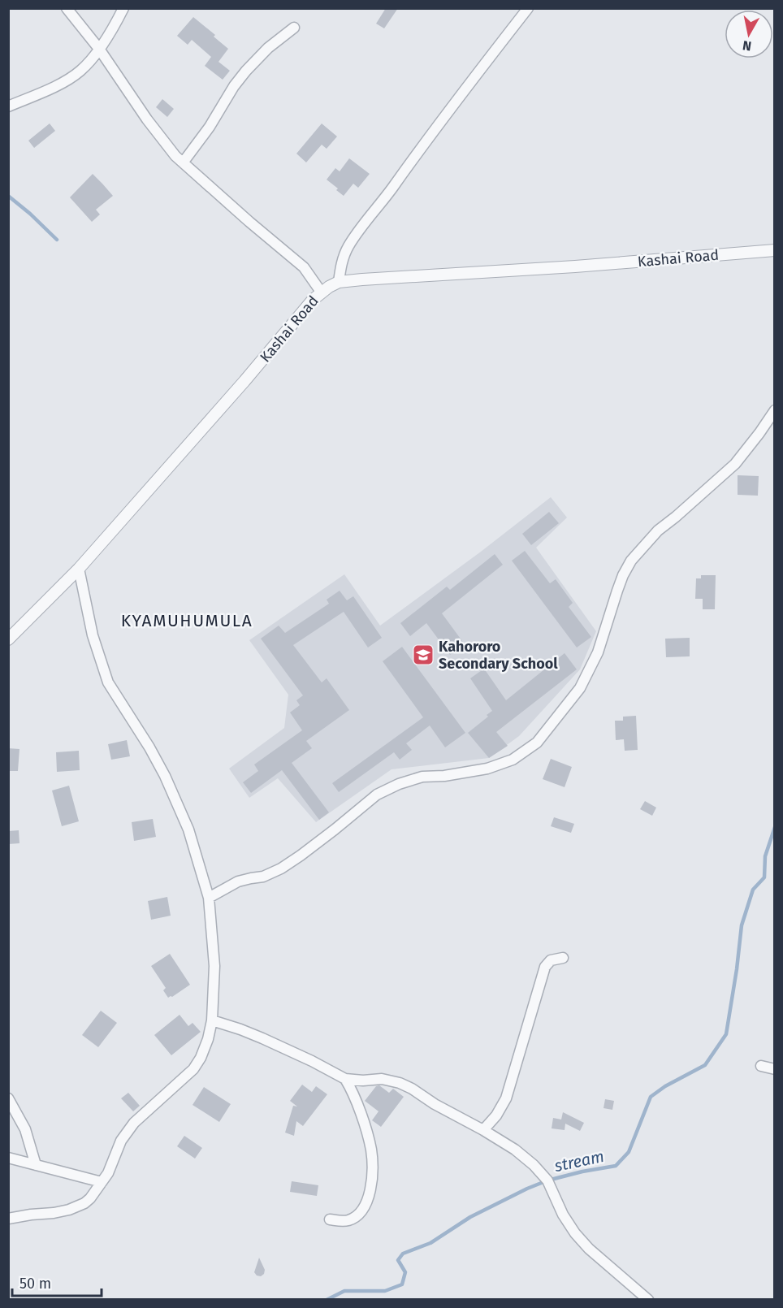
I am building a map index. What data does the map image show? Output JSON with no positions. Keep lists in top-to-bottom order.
{
  "streets": {
    "street": ["Kashai Road"]
  },
  "districts": ["KYAMUHUMULA"],
  "water": ["stream"],
  "places": {
    "school or university": ["Kahororo Secondary School"]
  },
  "scale_bar": "50 m",
  "north": "bottom"
}
